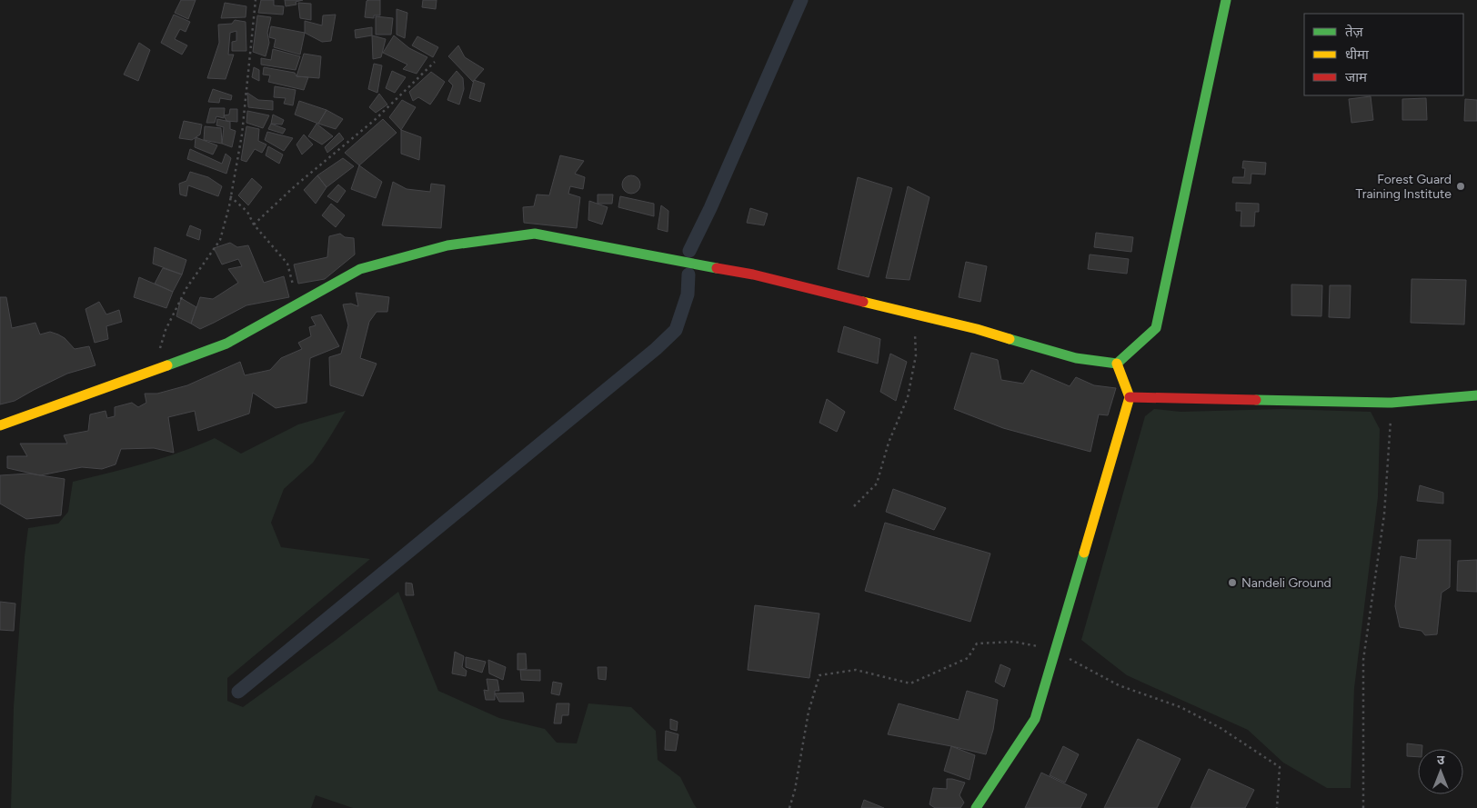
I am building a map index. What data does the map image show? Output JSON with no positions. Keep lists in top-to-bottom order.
{
  "places": ["Forest Guard Training Institute", "Nandeli Ground"],
  "legend": ["तेज़", "धीमा", "जाम"],
  "north": "top"
}
